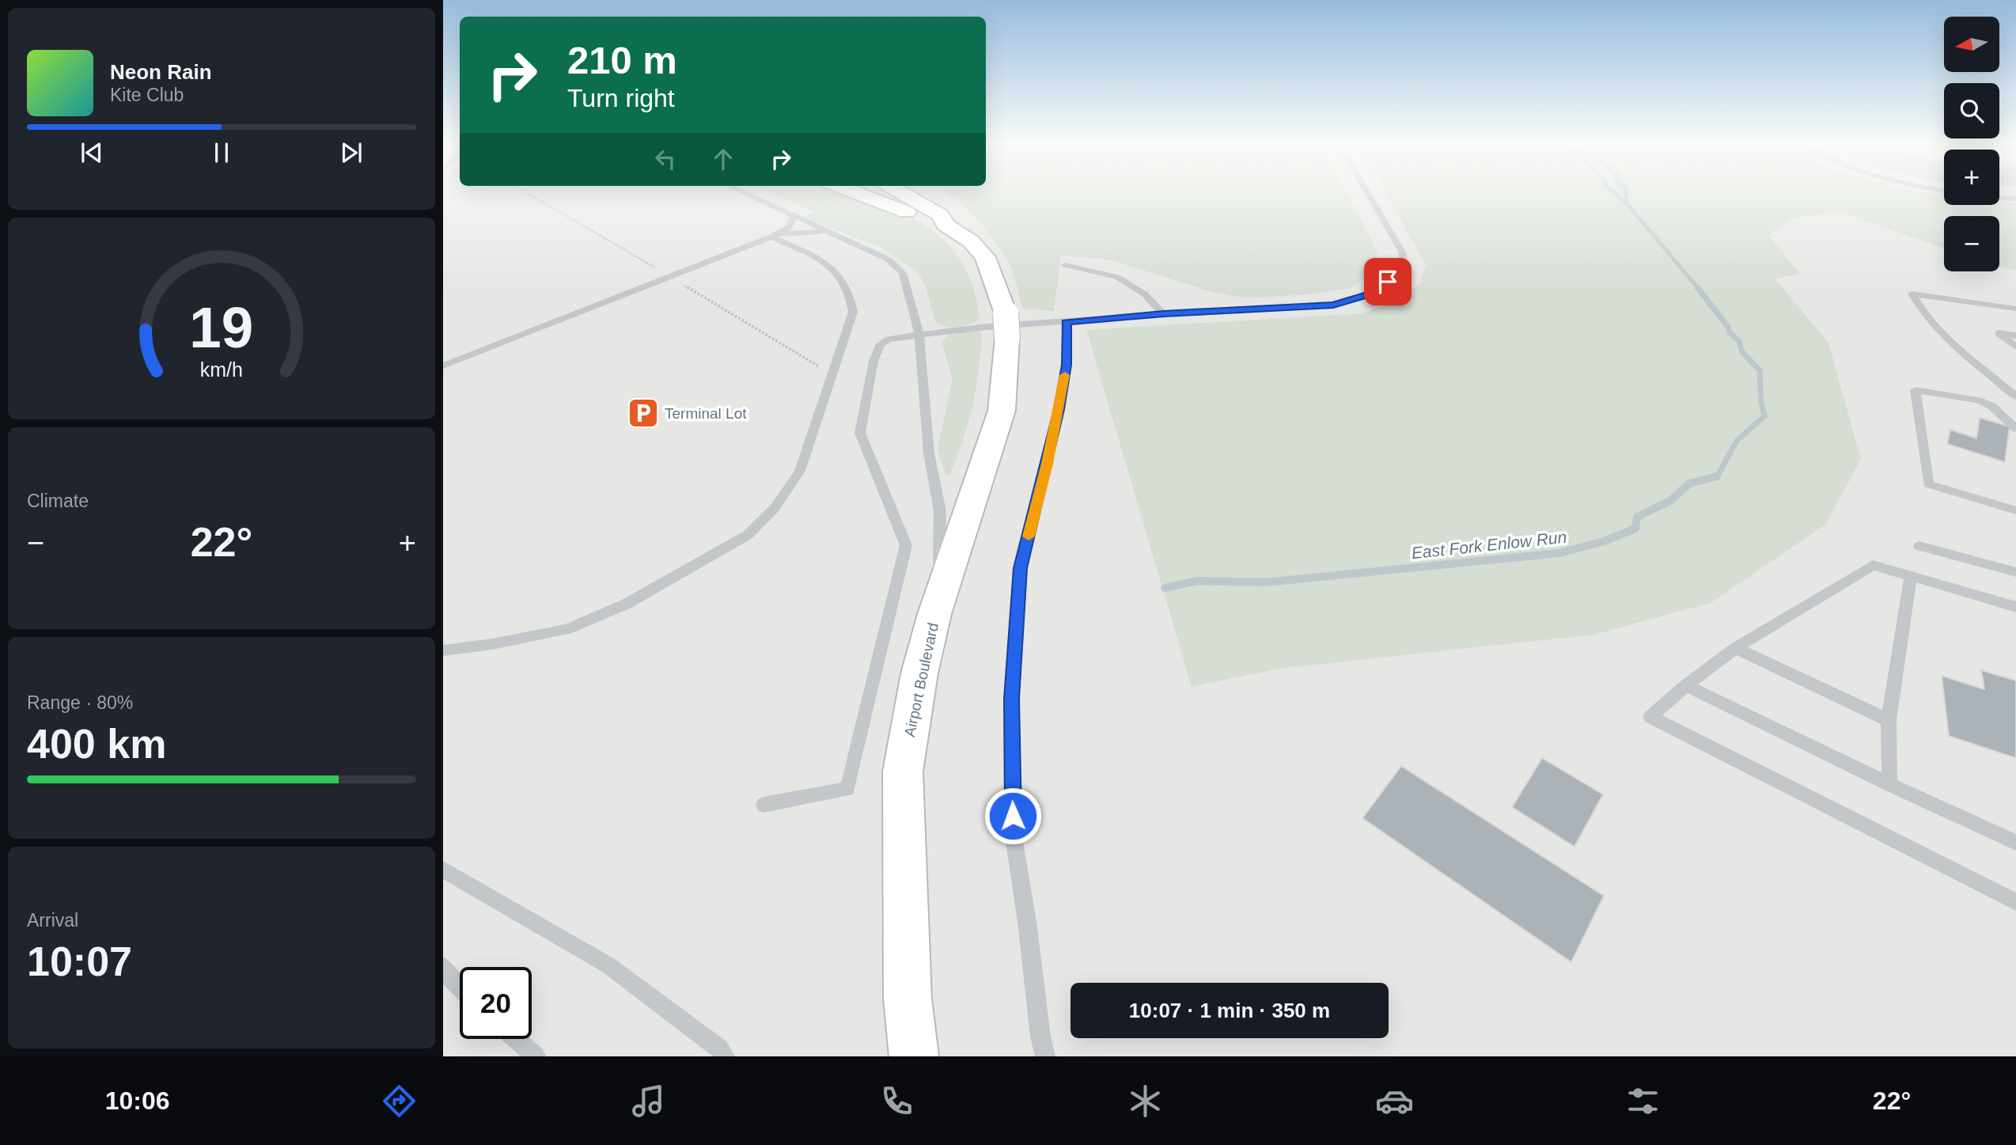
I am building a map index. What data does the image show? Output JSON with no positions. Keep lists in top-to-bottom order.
{
  "streets": {
    "street": ["Airport Boulevard"]
  },
  "water": ["East Fork Enlow Run"],
  "places": {
    "parking": ["Terminal Lot"]
  },
  "north": "left",
  "page": {
    "map_buttons": ["+", "−"],
    "turn": ["210 m", "Turn right"],
    "song": ["Neon Rain", "Kite Club"],
    "tile": [
      "Climate",
      ["Range · 80%", "400 km"],
      ["Arrival", "10:07"]
    ],
    "heat": ["−", "22°", "+"],
    "limit": "20",
    "trip": "10:07 · 1 min · 350 m",
    "tabs": ["10:06", "22°"],
    "gauge": ["19", "km/h"]
  }
}
